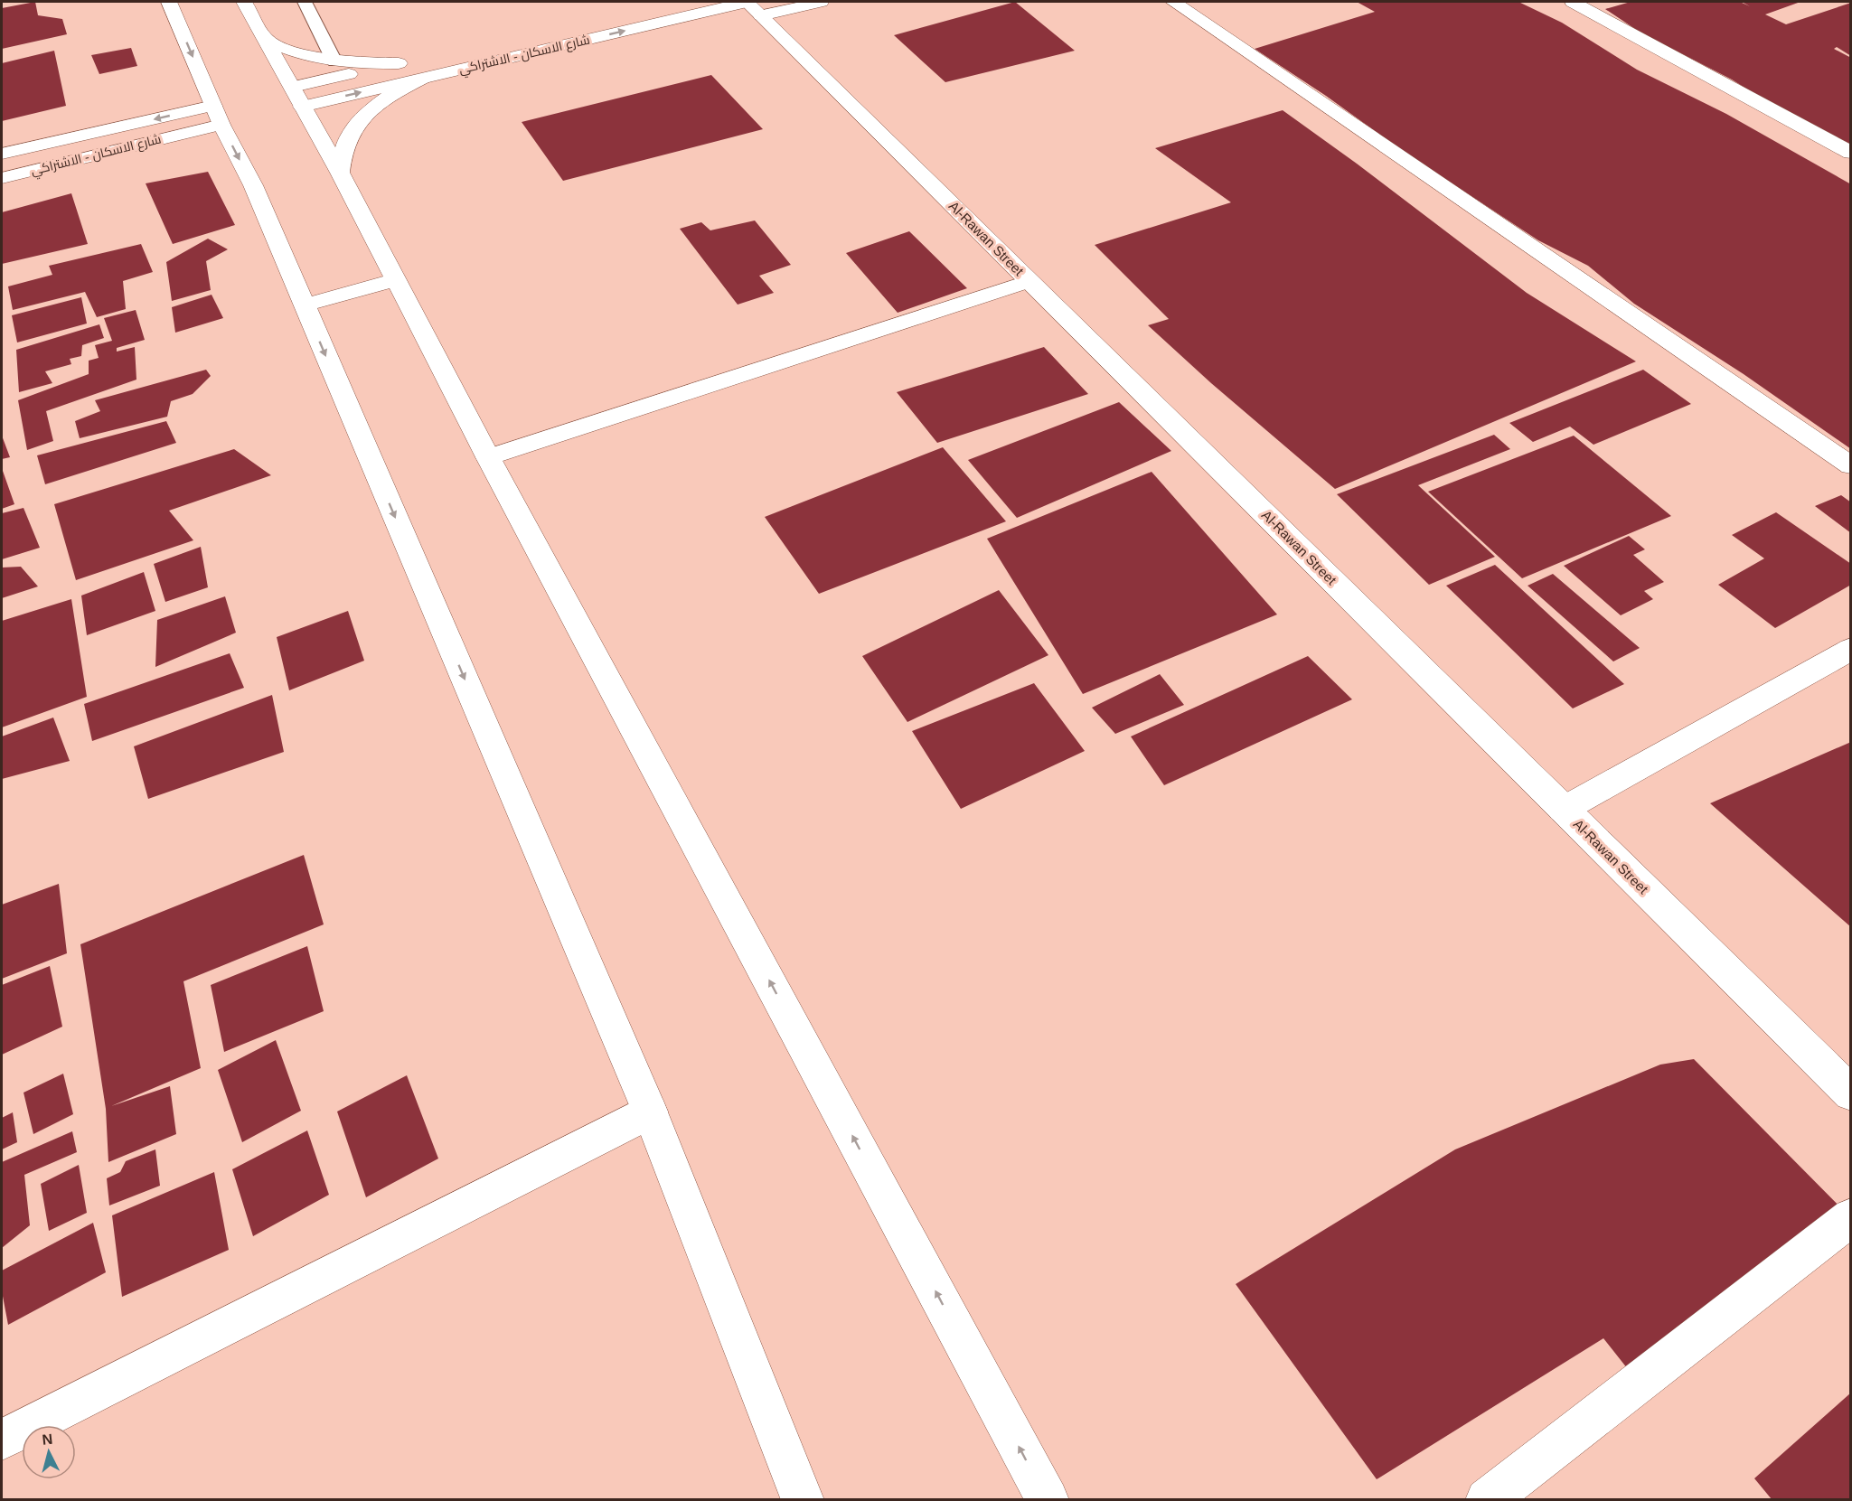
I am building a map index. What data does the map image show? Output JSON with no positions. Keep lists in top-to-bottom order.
{
  "streets": {
    "main road": ["شارع الاسكان - الاشتراكي", "Al-Rawan Street"]
  },
  "crossings": [
    ["شارع الاسكان - الاشتراكي", "Al-Rawan Street"]
  ],
  "north": "top"
}
